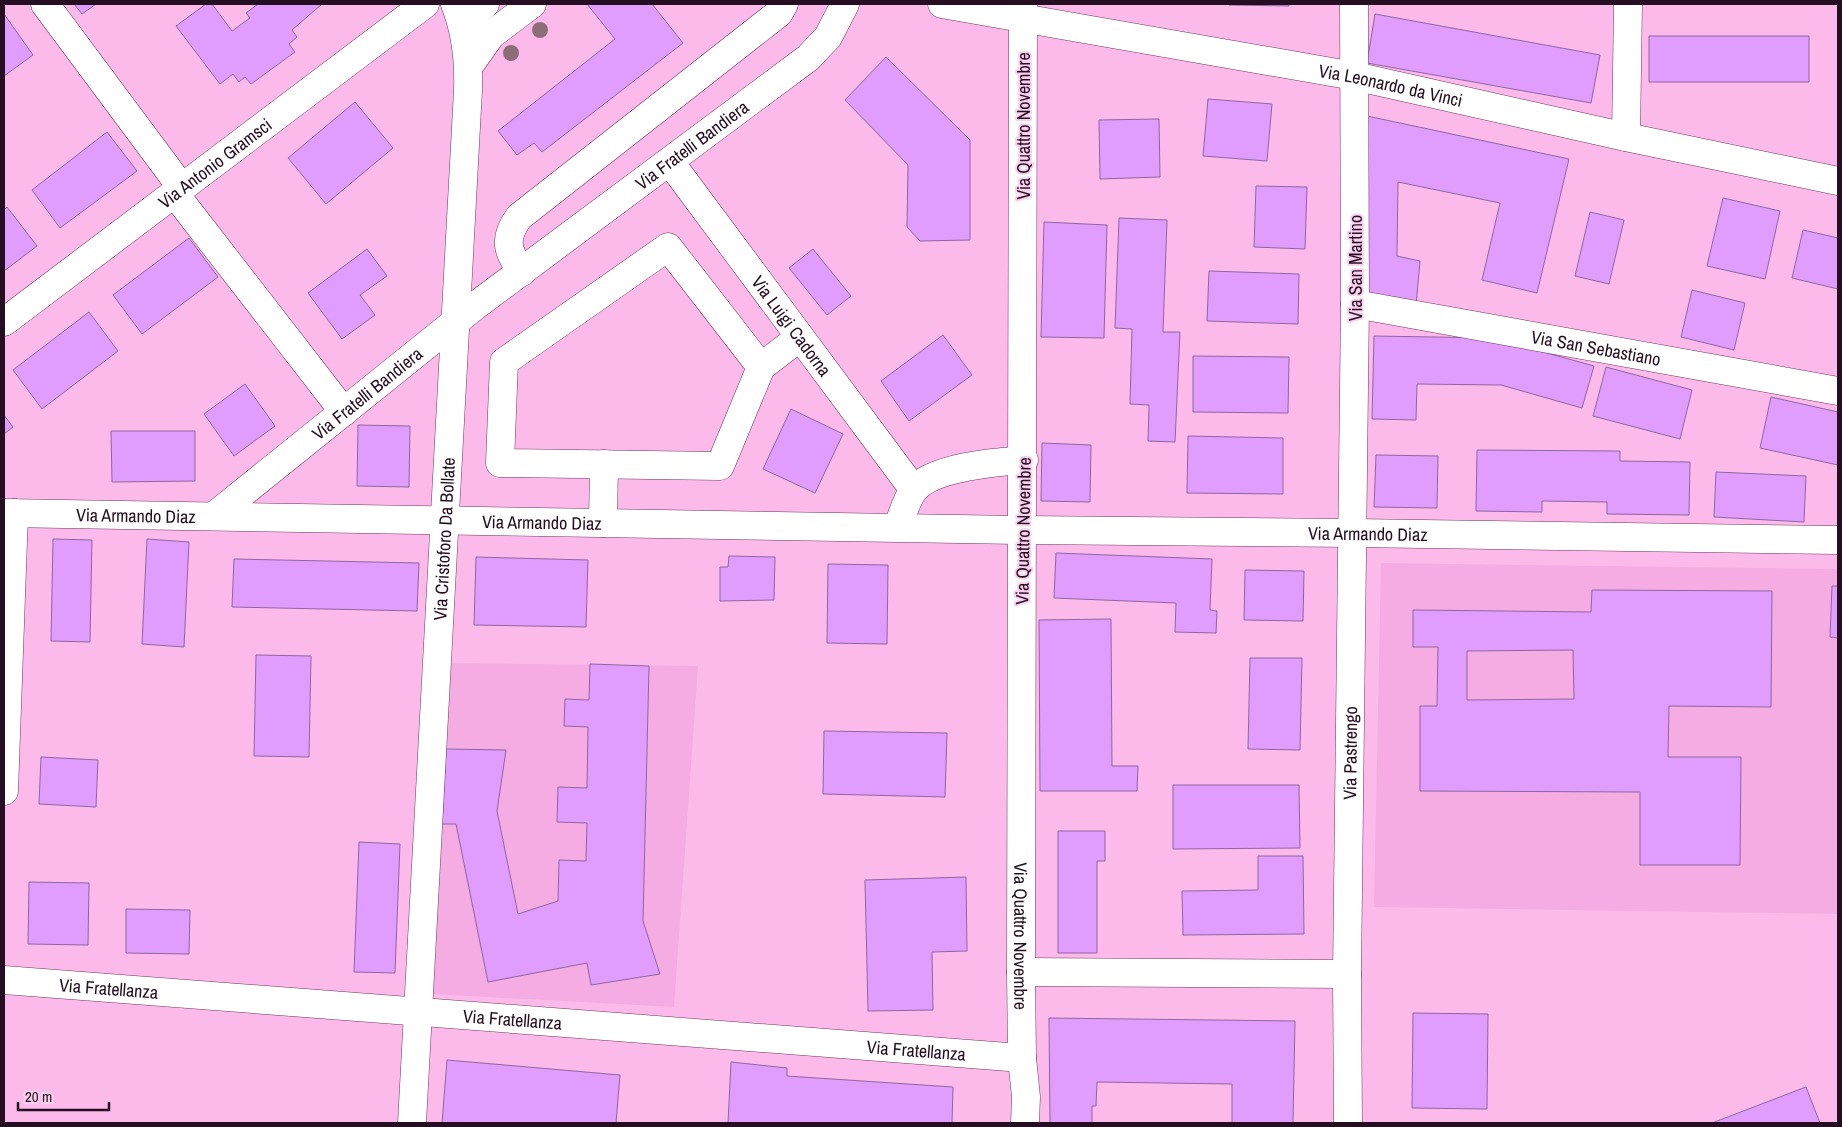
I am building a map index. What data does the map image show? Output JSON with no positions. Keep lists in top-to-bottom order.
{
  "streets": {
    "street": [
      "Via Leonardo da Vinci",
      "Via Quattro Novembre",
      "Via Fratelli Bandiera",
      "Via Antonio Gramsci",
      "Via San Martino",
      "Via Luigi Cadorna",
      "Via San Sebastiano",
      "Via Armando Diaz",
      "Via Cristoforo Da Bollate",
      "Via Pastrengo",
      "Via Fratellanza"
    ]
  },
  "crossings": [
    ["Via Leonardo da Vinci", "Via Quattro Novembre"],
    ["Via Leonardo da Vinci", "Via San Martino"],
    ["Via Quattro Novembre", "Via Armando Diaz"],
    ["Via Quattro Novembre", "Via Fratellanza"],
    ["Via Fratelli Bandiera", "Via Luigi Cadorna"],
    ["Via Fratelli Bandiera", "Via Armando Diaz"],
    ["Via Fratelli Bandiera", "Via Cristoforo Da Bollate"],
    ["Via San Martino", "Via San Sebastiano"],
    ["Via San Martino", "Via Armando Diaz"],
    ["Via San Martino", "Via Pastrengo"],
    ["Via Armando Diaz", "Via Cristoforo Da Bollate"],
    ["Via Armando Diaz", "Via Pastrengo"],
    ["Via Cristoforo Da Bollate", "Via Fratellanza"]
  ],
  "scale_bar": "20 m"
}
